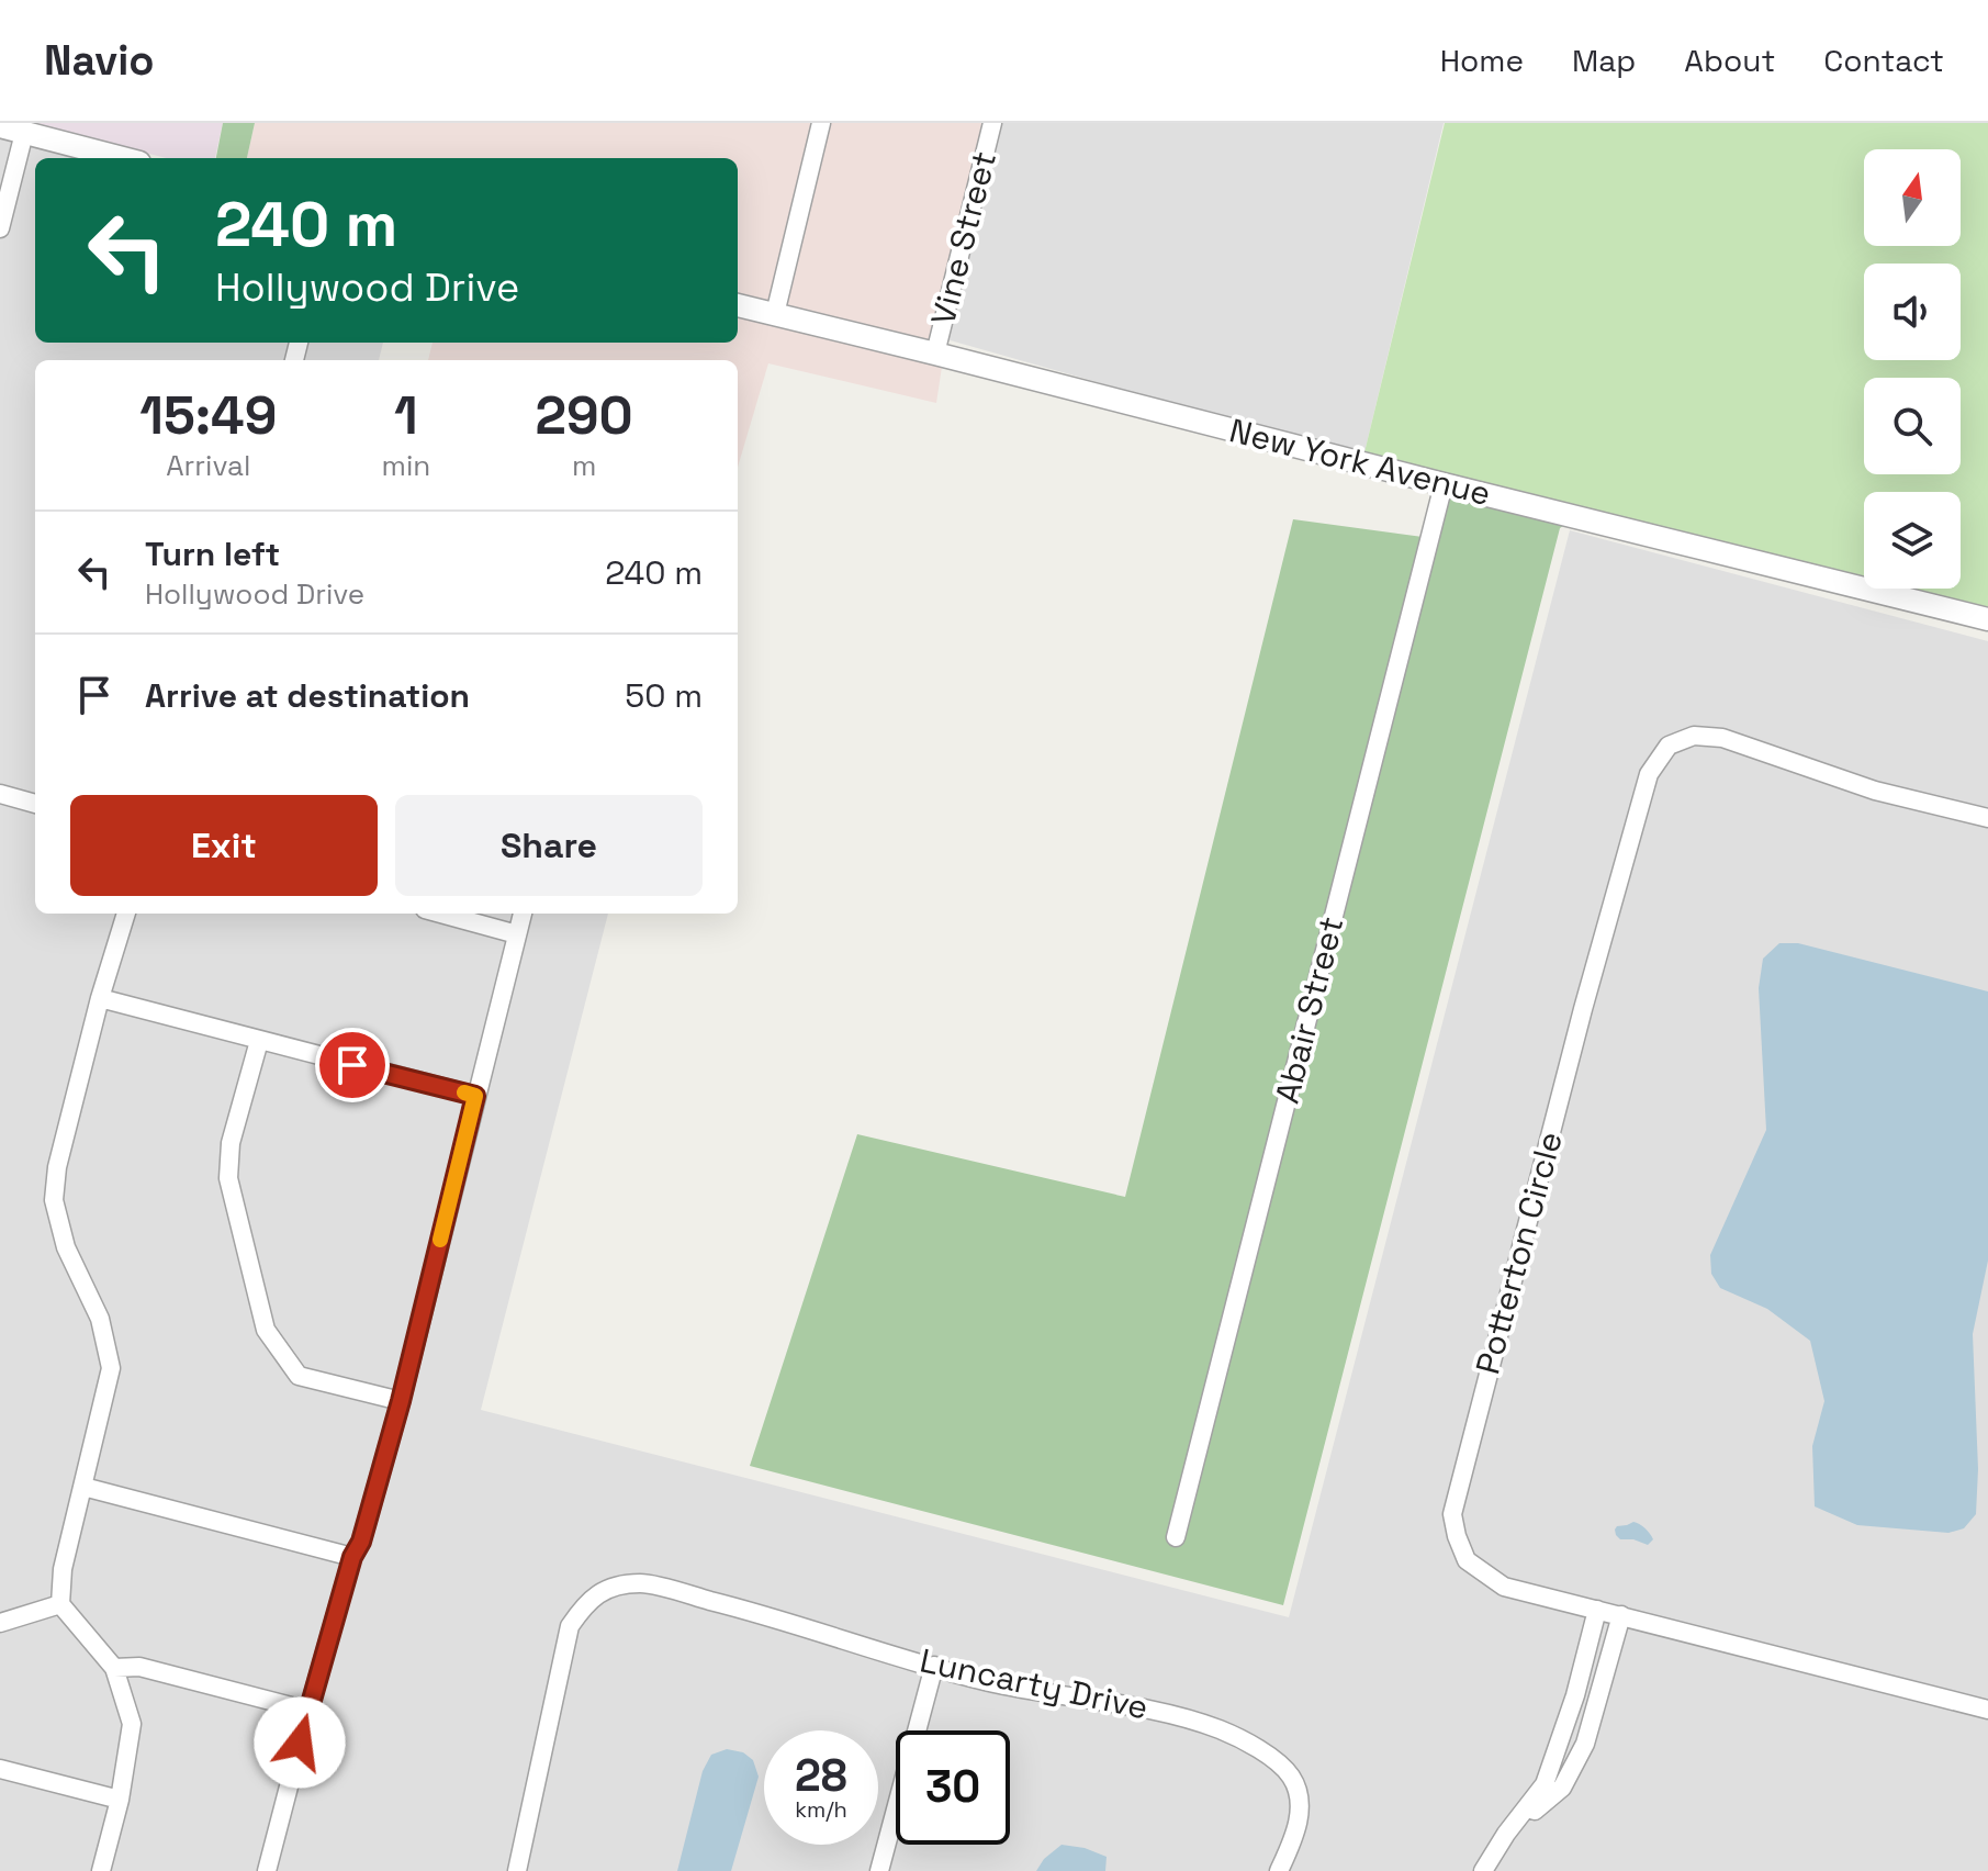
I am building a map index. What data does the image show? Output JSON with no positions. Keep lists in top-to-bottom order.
{
  "streets": {
    "street": [
      "Vine Street",
      "New York Avenue",
      "Abair Street",
      "Potterton Circle",
      "Luncarty Drive"
    ]
  },
  "crossings": [
    ["Vine Street", "New York Avenue"],
    ["New York Avenue", "Abair Street"]
  ],
  "north": "top",
  "page": {
    "header": "Navio",
    "nav": [
      "Home",
      "Map",
      "About",
      "Contact"
    ],
    "turn": ["240 m", "Hollywood Drive"],
    "eta": [
      "15:49",
      "Arrival",
      "1",
      "min",
      "290",
      "m"
    ],
    "list": [
      {
        "name": "Turn left",
        "note": "Hollywood Drive",
        "value": "240 m"
      },
      {
        "name": "Arrive at destination",
        "value": "50 m"
      }
    ],
    "buttons": ["Exit", "Share"],
    "speed": "28 km/h",
    "limit": "30"
  }
}
